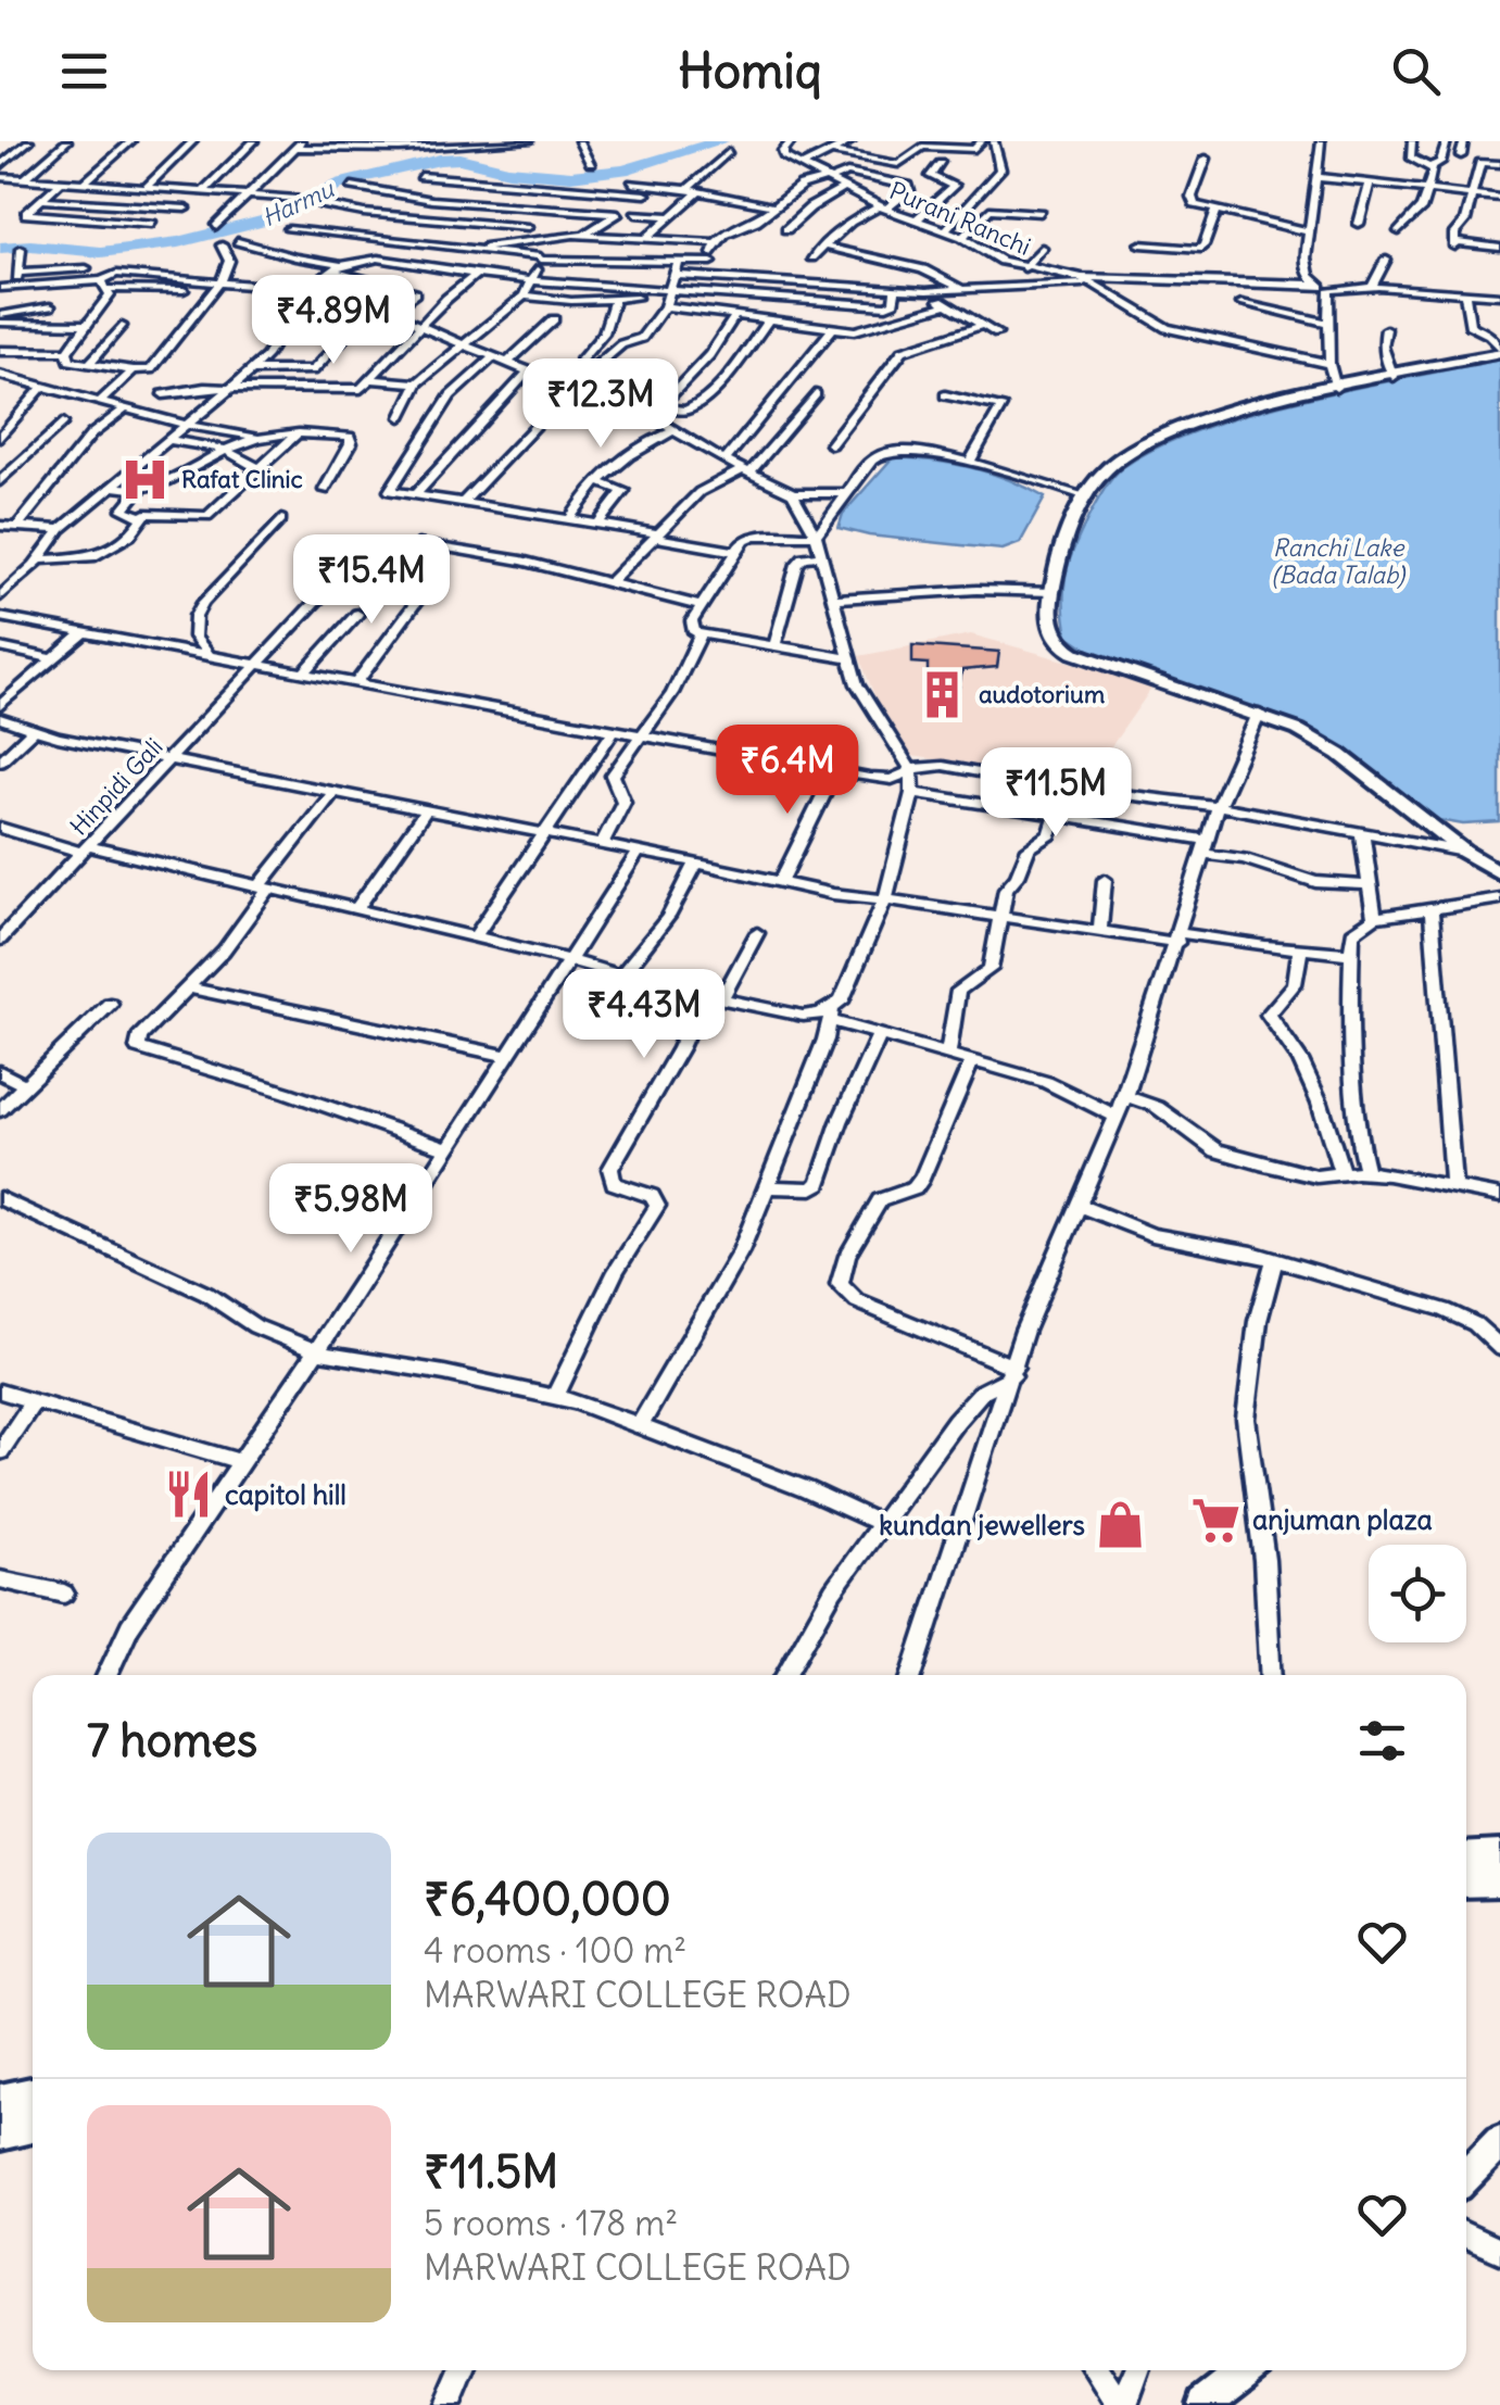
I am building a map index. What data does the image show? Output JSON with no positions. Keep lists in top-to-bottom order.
{
  "streets": {
    "street": ["Purani Ranchi", "Hinpidi Gali"]
  },
  "water": ["Harmu", "Ranchi Lake (Bada Talab)"],
  "places": {
    "hospital": ["Rafat Clinic"],
    "building": ["audotorium"],
    "restaurant": ["capitol hill"],
    "supermarket": ["anjuman plaza"],
    "shop": ["kundan jewellers"]
  },
  "page": {
    "header": "Homiq",
    "price": [
      "₹4.89M",
      "₹12.3M",
      "₹15.4M",
      "₹6.4M",
      "₹11.5M",
      "₹4.43M",
      "₹5.98M"
    ],
    "heading": "7 homes",
    "list": [
      {
        "name": "₹6,400,000",
        "note": "4 rooms · 100 m² · MARWARI COLLEGE ROAD"
      },
      {
        "name": "₹11.5M",
        "note": "5 rooms · 178 m² · MARWARI COLLEGE ROAD"
      }
    ]
  }
}
